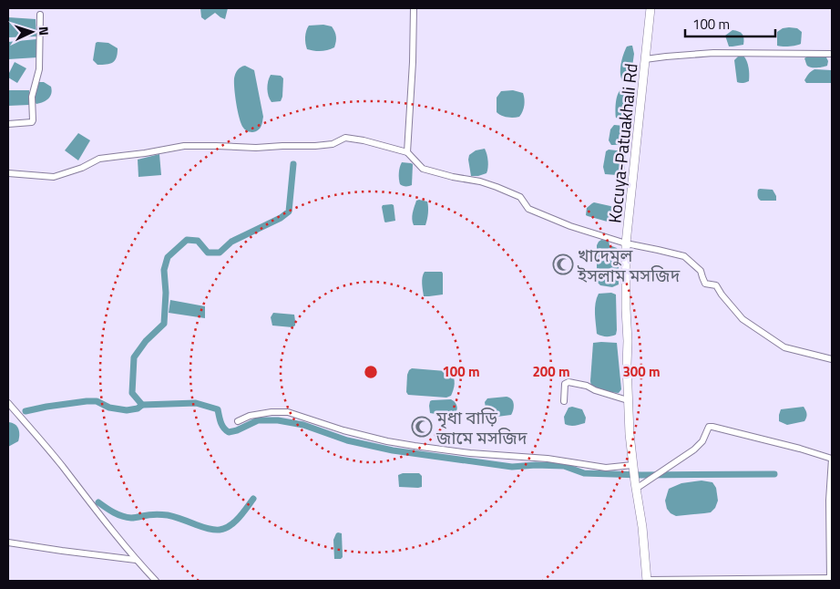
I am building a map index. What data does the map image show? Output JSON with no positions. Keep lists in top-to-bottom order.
{
  "streets": {
    "main road": ["Kocuya-Patuakhali Rd"]
  },
  "places": {
    "mosque": ["খাদেমুল ইসলাম মসজিদ", "মৃধা বাড়ি জামে মসজিদ"]
  },
  "scale_bar": "100 m",
  "north": "right",
  "rings": ["100 m", "200 m", "300 m"]
}
